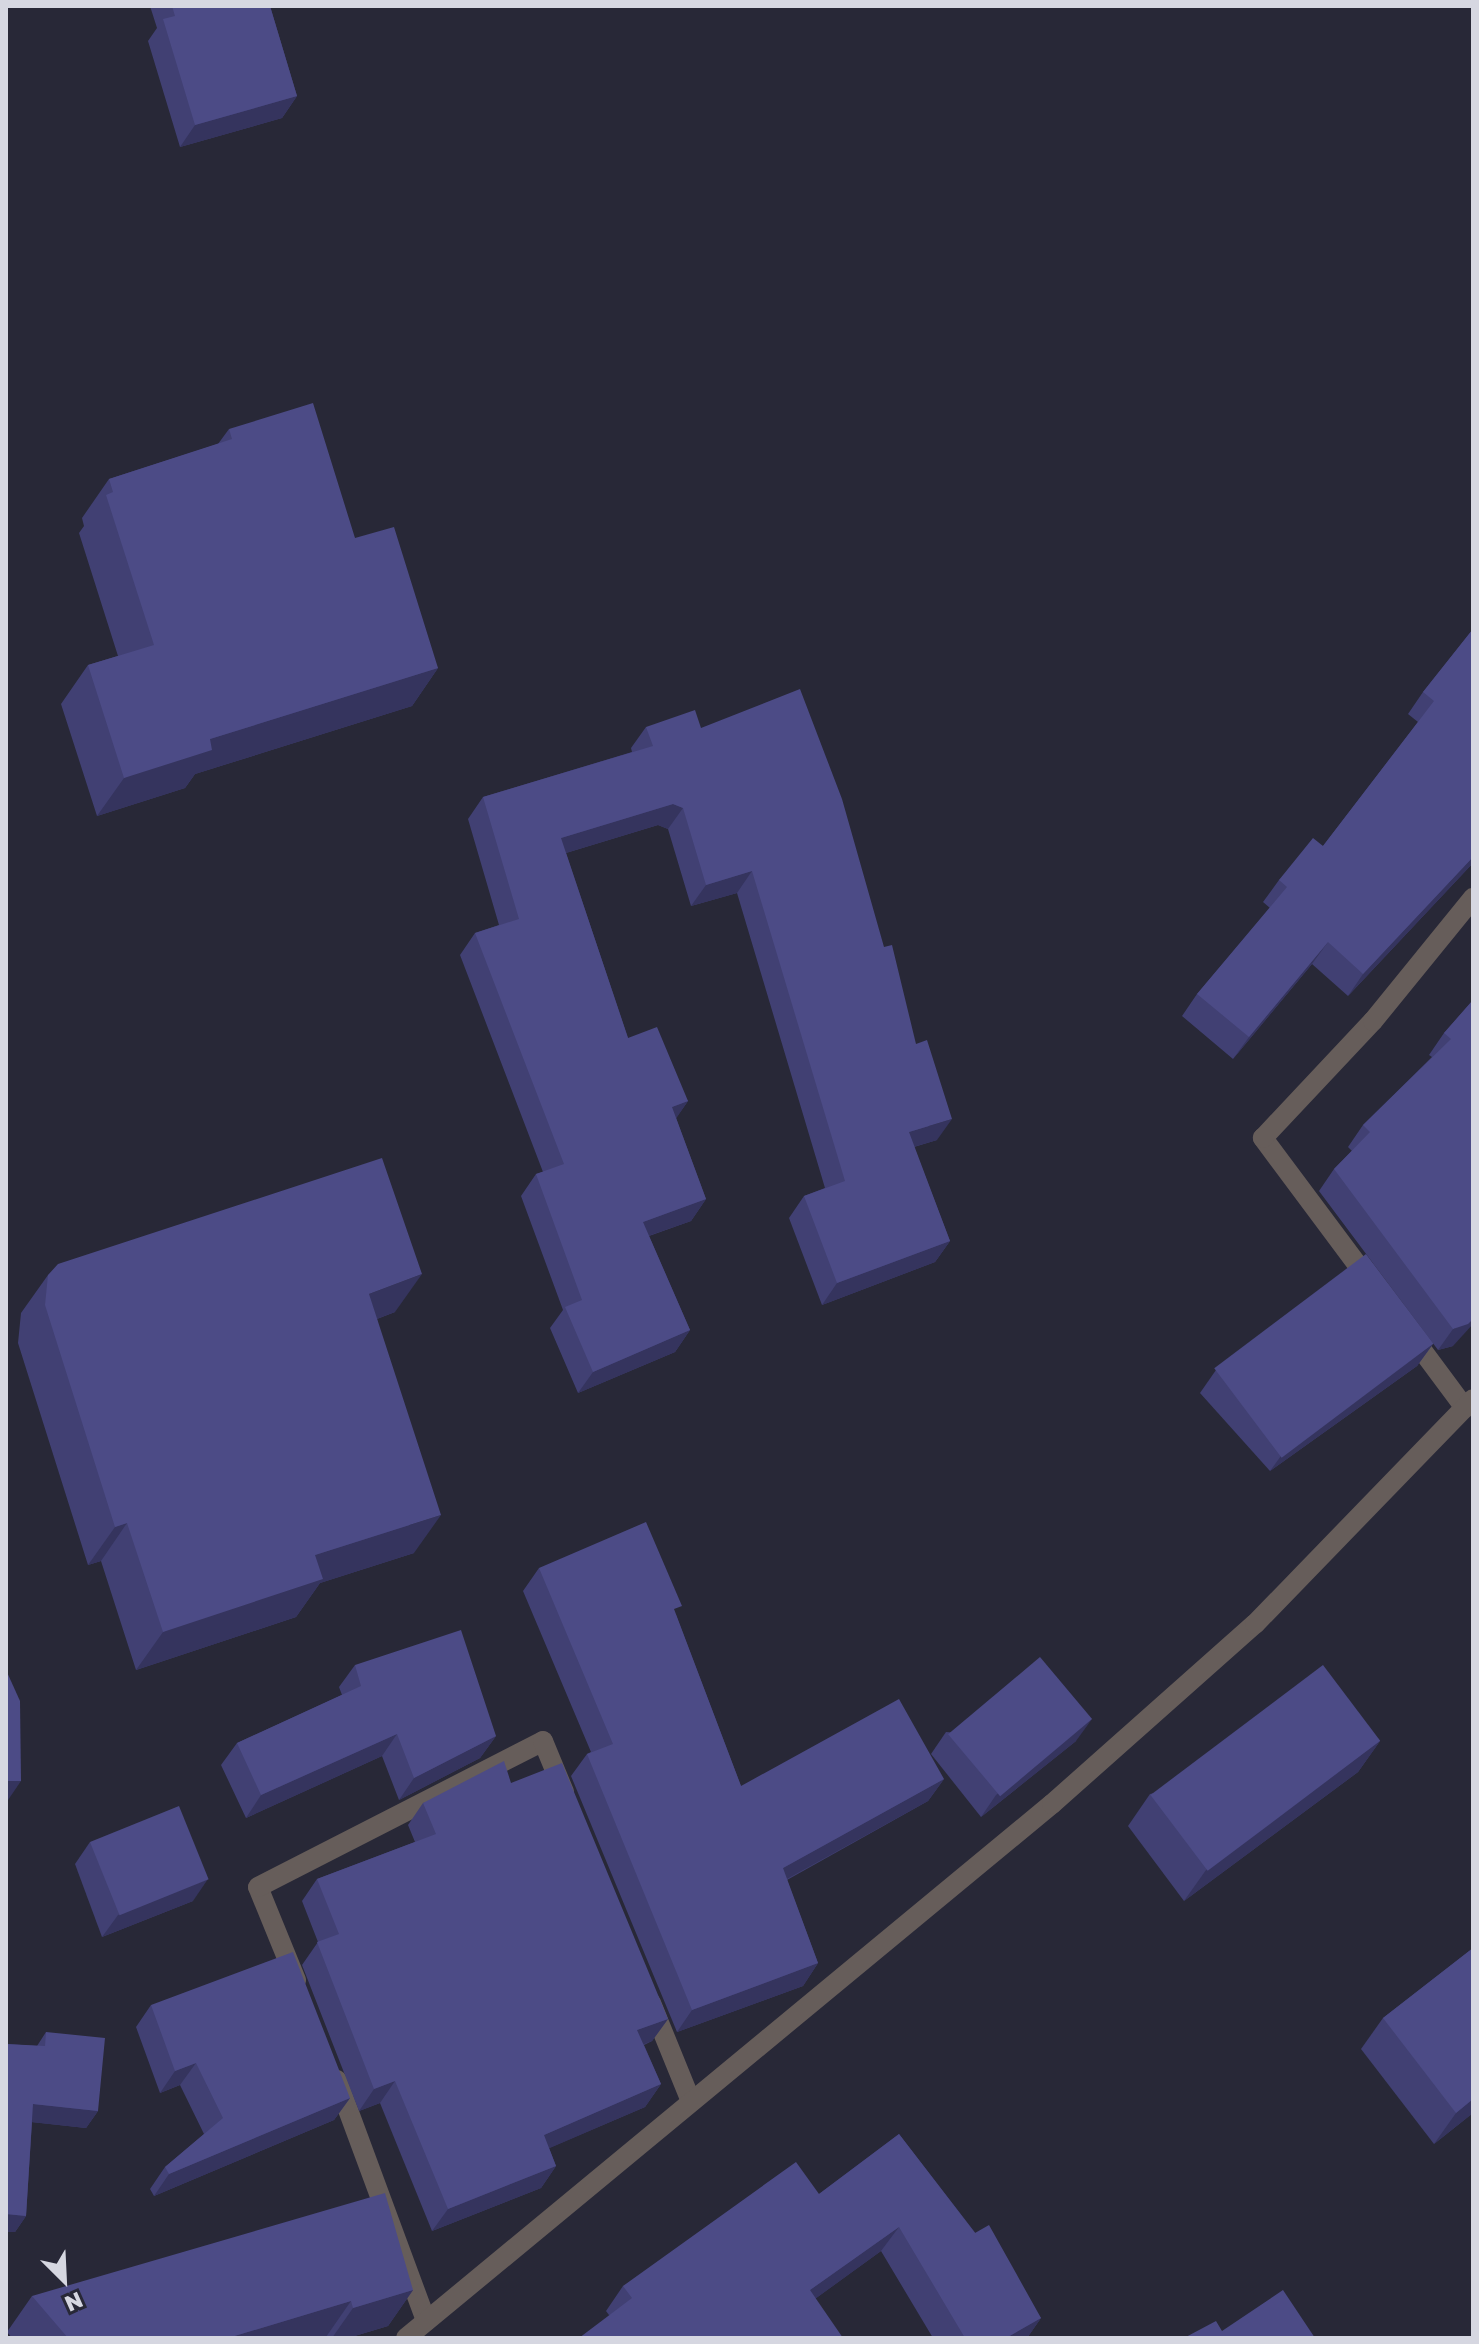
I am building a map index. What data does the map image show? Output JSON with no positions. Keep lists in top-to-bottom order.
{
  "north": "bottom right"
}
